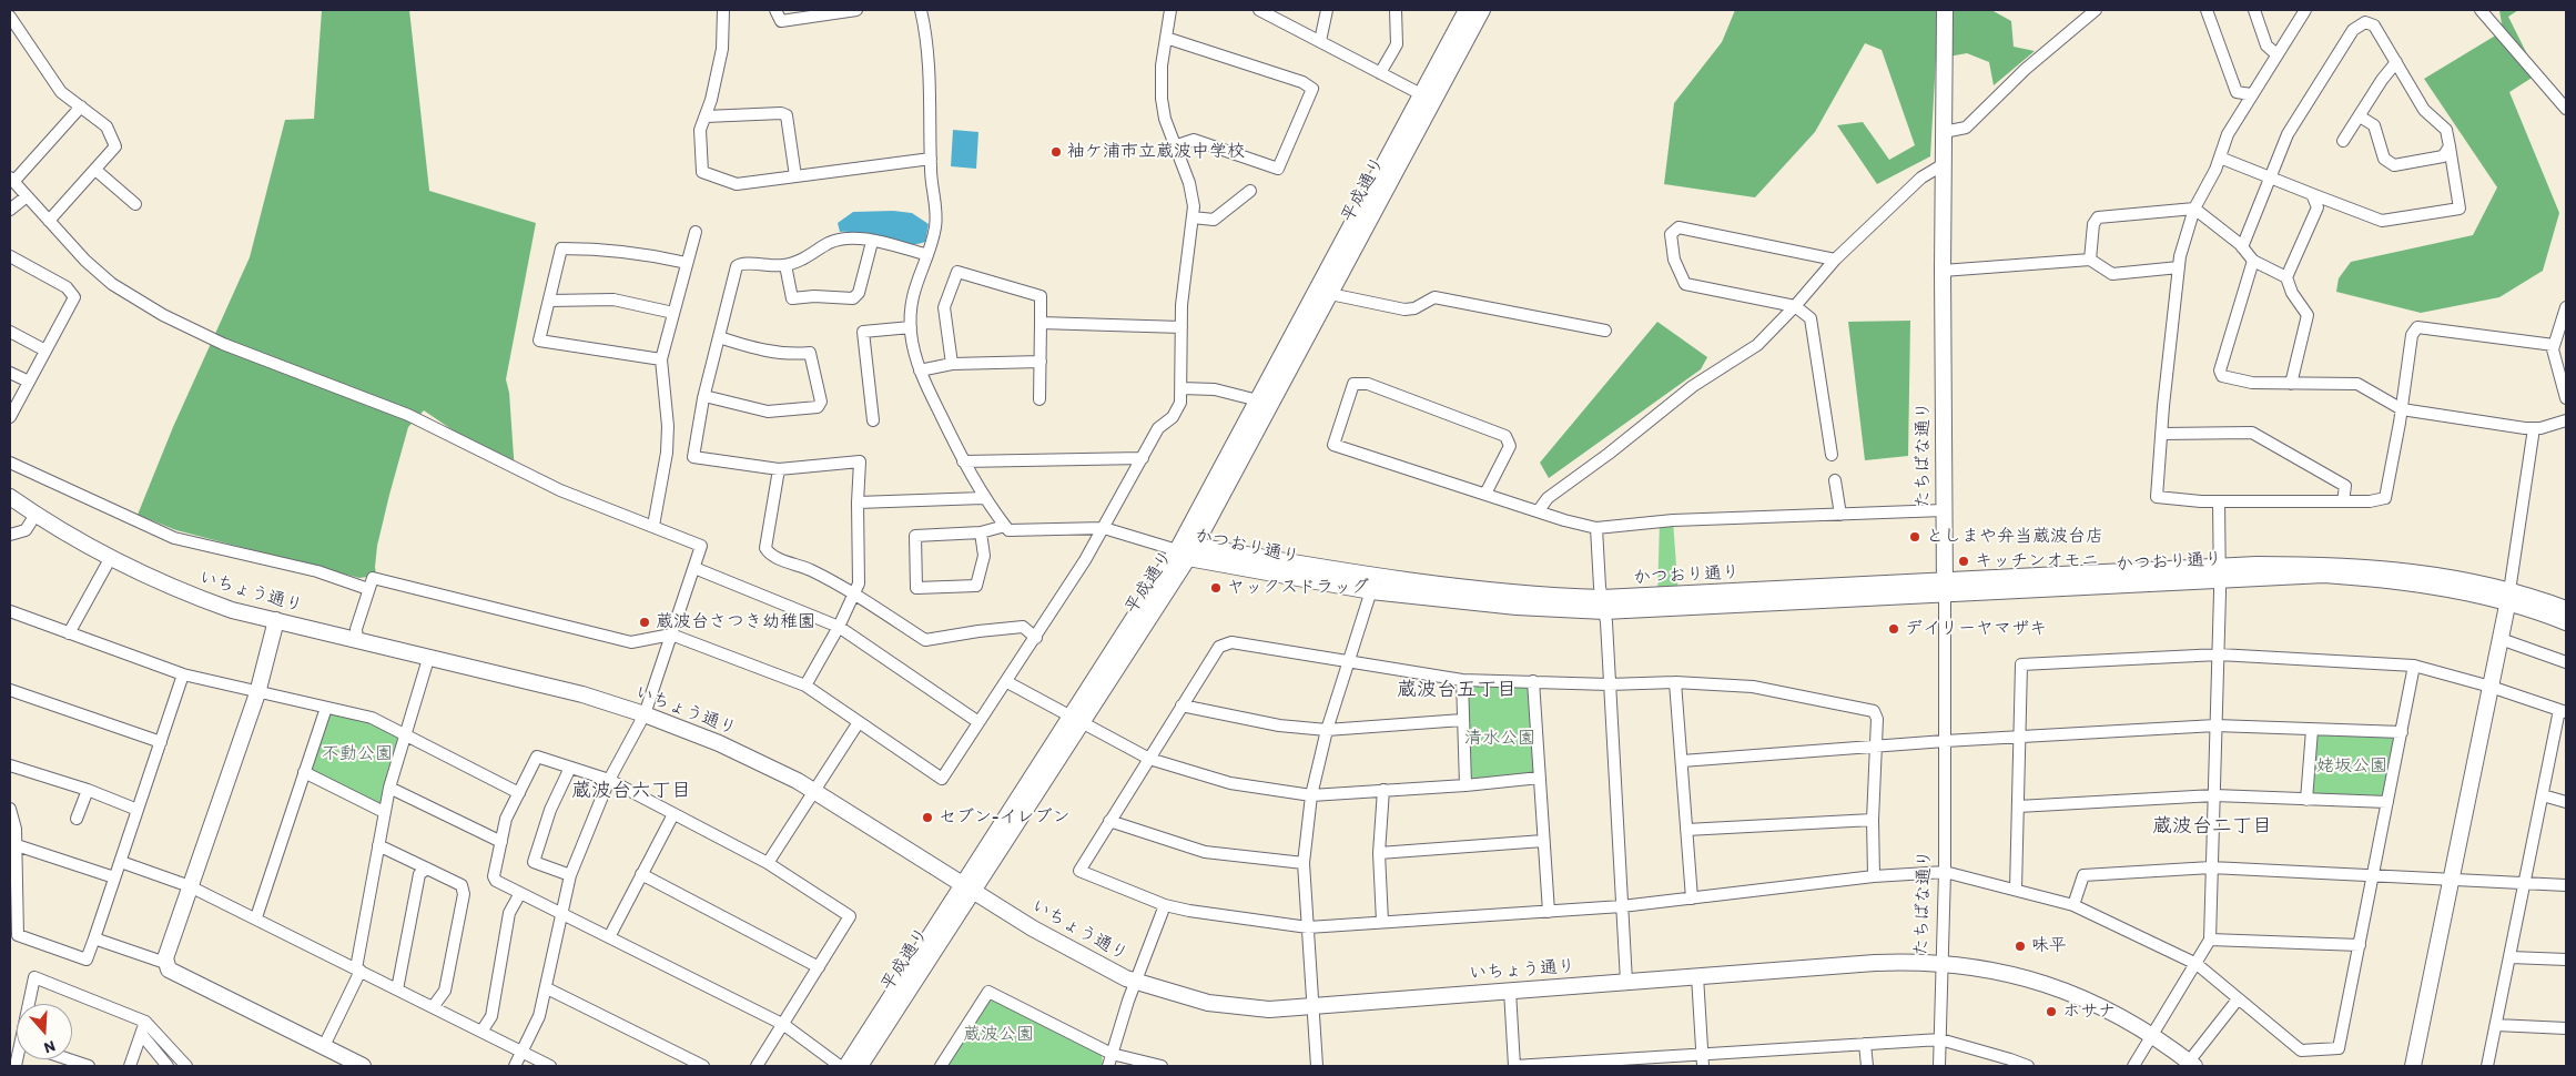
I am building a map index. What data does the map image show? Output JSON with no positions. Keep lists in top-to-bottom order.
{
  "streets": {
    "street": [
      "平成通り",
      "たちばな通り",
      "かつおり通り",
      "いちょう通り"
    ]
  },
  "crossings": [
    ["平成通り", "かつおり通り"],
    ["平成通り", "いちょう通り"],
    ["たちばな通り", "かつおり通り"],
    ["たちばな通り", "いちょう通り"]
  ],
  "districts": ["蔵波台五丁目", "蔵波台六丁目", "蔵波台二丁目"],
  "parks": [
    "清水公園",
    "不動公園",
    "姥坂公園",
    "蔵波公園"
  ],
  "places": [
    "袖ケ浦市立蔵波中学校",
    "としまや弁当蔵波台店",
    "キッチンオモニ",
    "ヤックスドラッグ",
    "蔵波台さつき幼稚園",
    "デイリーヤマザキ",
    "セブン-イレブン",
    "味平",
    "ホサナ"
  ],
  "north": "bottom"
}
